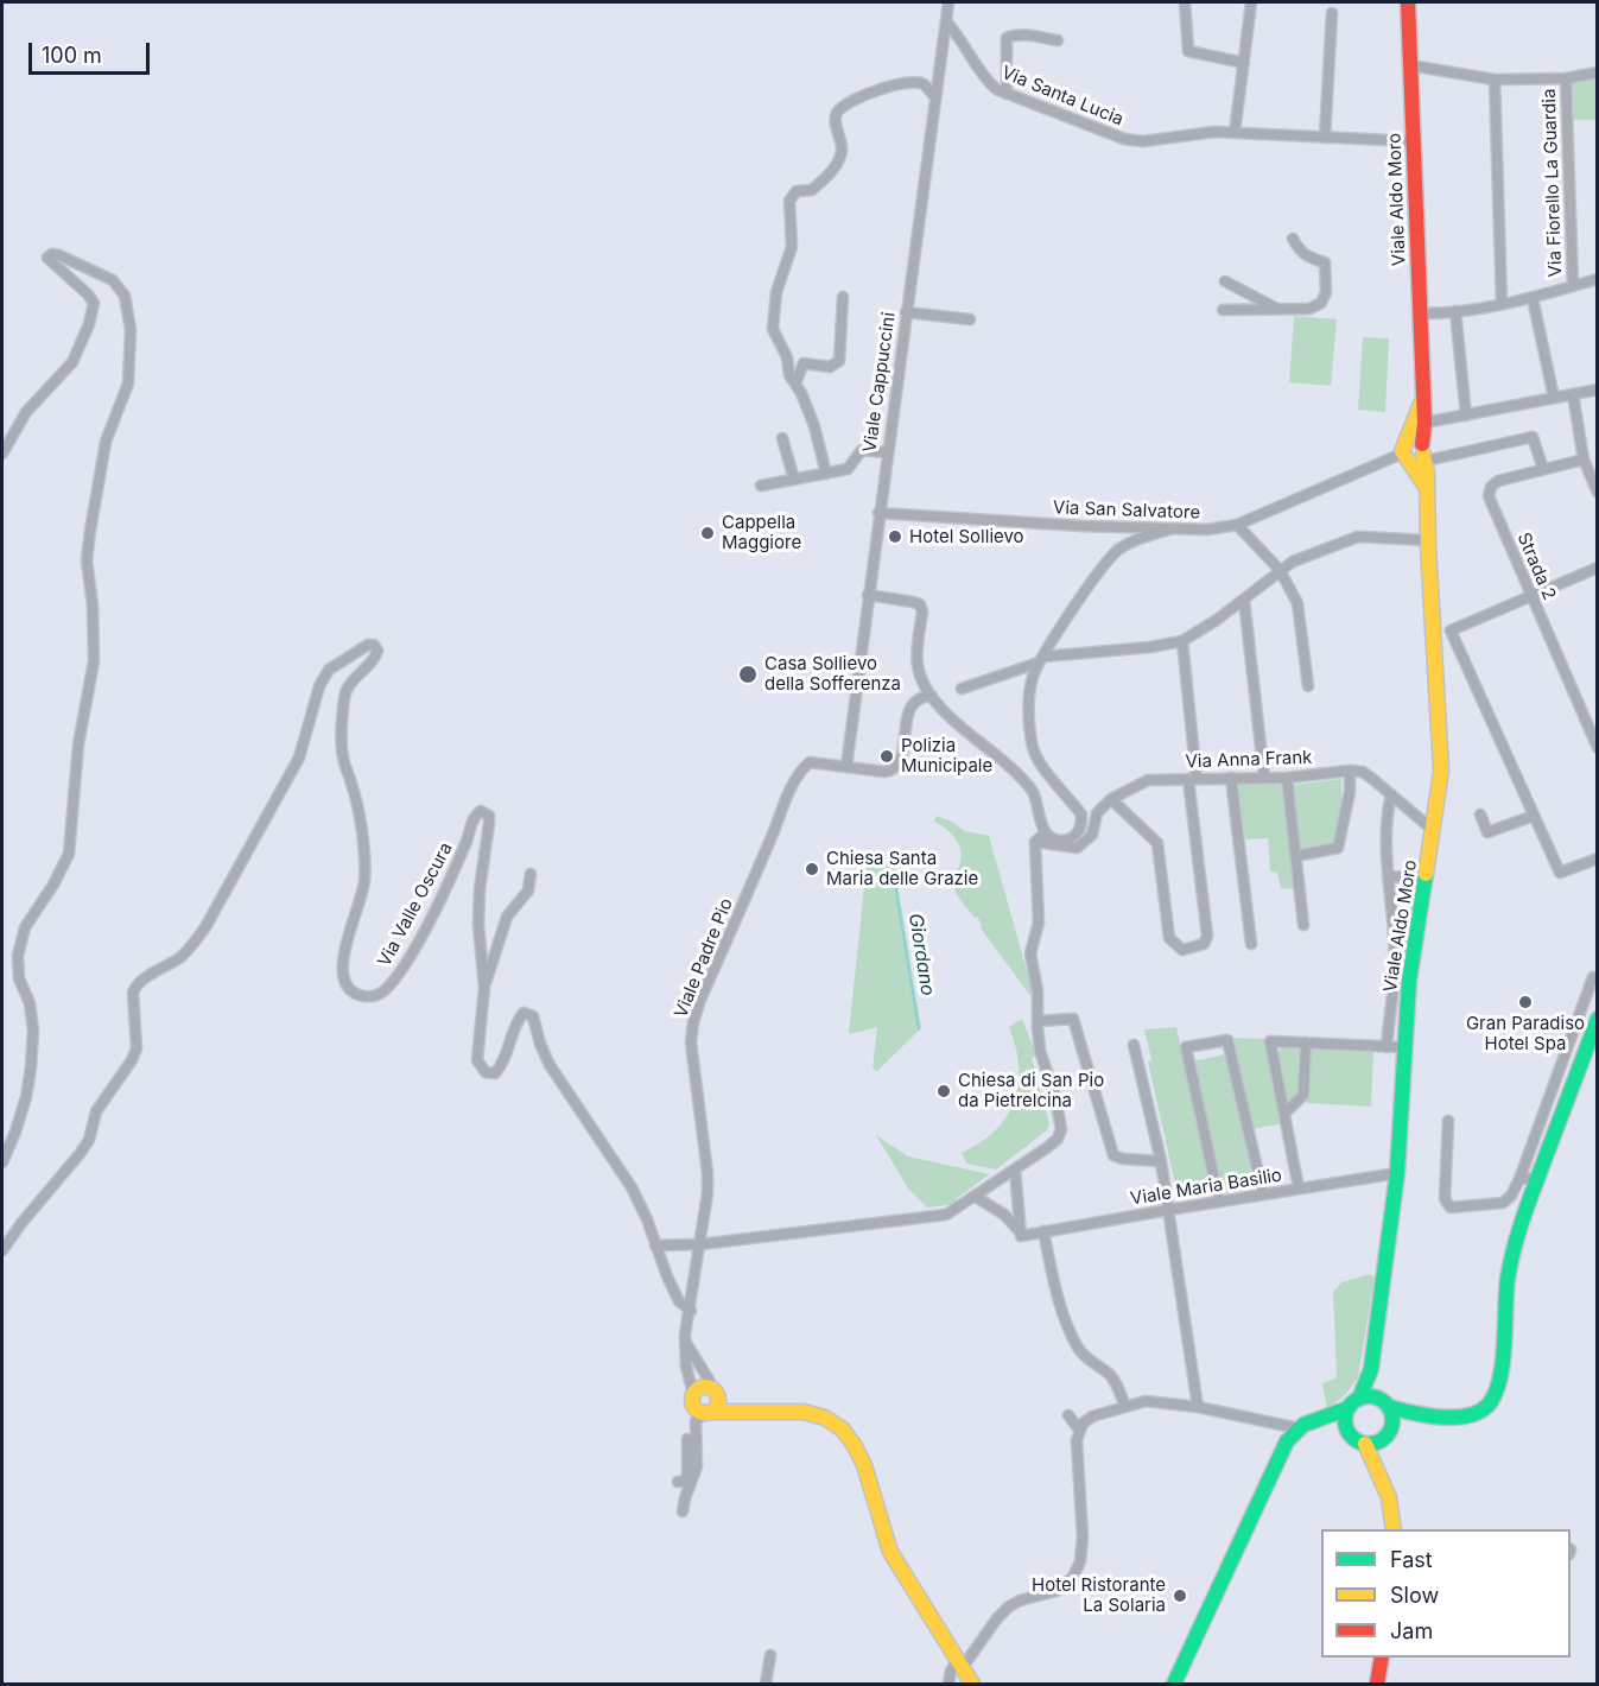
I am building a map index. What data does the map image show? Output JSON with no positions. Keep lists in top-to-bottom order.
{
  "streets": {
    "main road": ["Viale Aldo Moro"],
    "street": [
      "Via Santa Lucia",
      "Via Fiorello La Guardia",
      "Viale Cappuccini",
      "Via San Salvatore",
      "Strada 2",
      "Via Anna Frank",
      "Via Valle Oscura",
      "Viale Padre Pio",
      "Viale Maria Basilio"
    ]
  },
  "crossings": [
    ["Via Santa Lucia", "Viale Aldo Moro"],
    ["Via Santa Lucia", "Viale Cappuccini"],
    ["Viale Aldo Moro", "Via San Salvatore"],
    ["Viale Aldo Moro", "Viale Maria Basilio"],
    ["Viale Cappuccini", "Via San Salvatore"],
    ["Viale Cappuccini", "Viale Padre Pio"],
    ["Via San Salvatore", "Strada 2"],
    ["Via Valle Oscura", "Viale Padre Pio"]
  ],
  "water": ["Giordano"],
  "places": [
    "Cappella Maggiore",
    "Hotel Sollievo",
    "Casa Sollievo della Sofferenza",
    "Polizia Municipale",
    "Chiesa Santa Maria delle Grazie",
    "Gran Paradiso Hotel Spa",
    "Chiesa di San Pio da Pietrelcina",
    "Hotel Ristorante La Solaria"
  ],
  "legend": ["Fast", "Slow", "Jam"],
  "scale_bar": "100 m"
}
